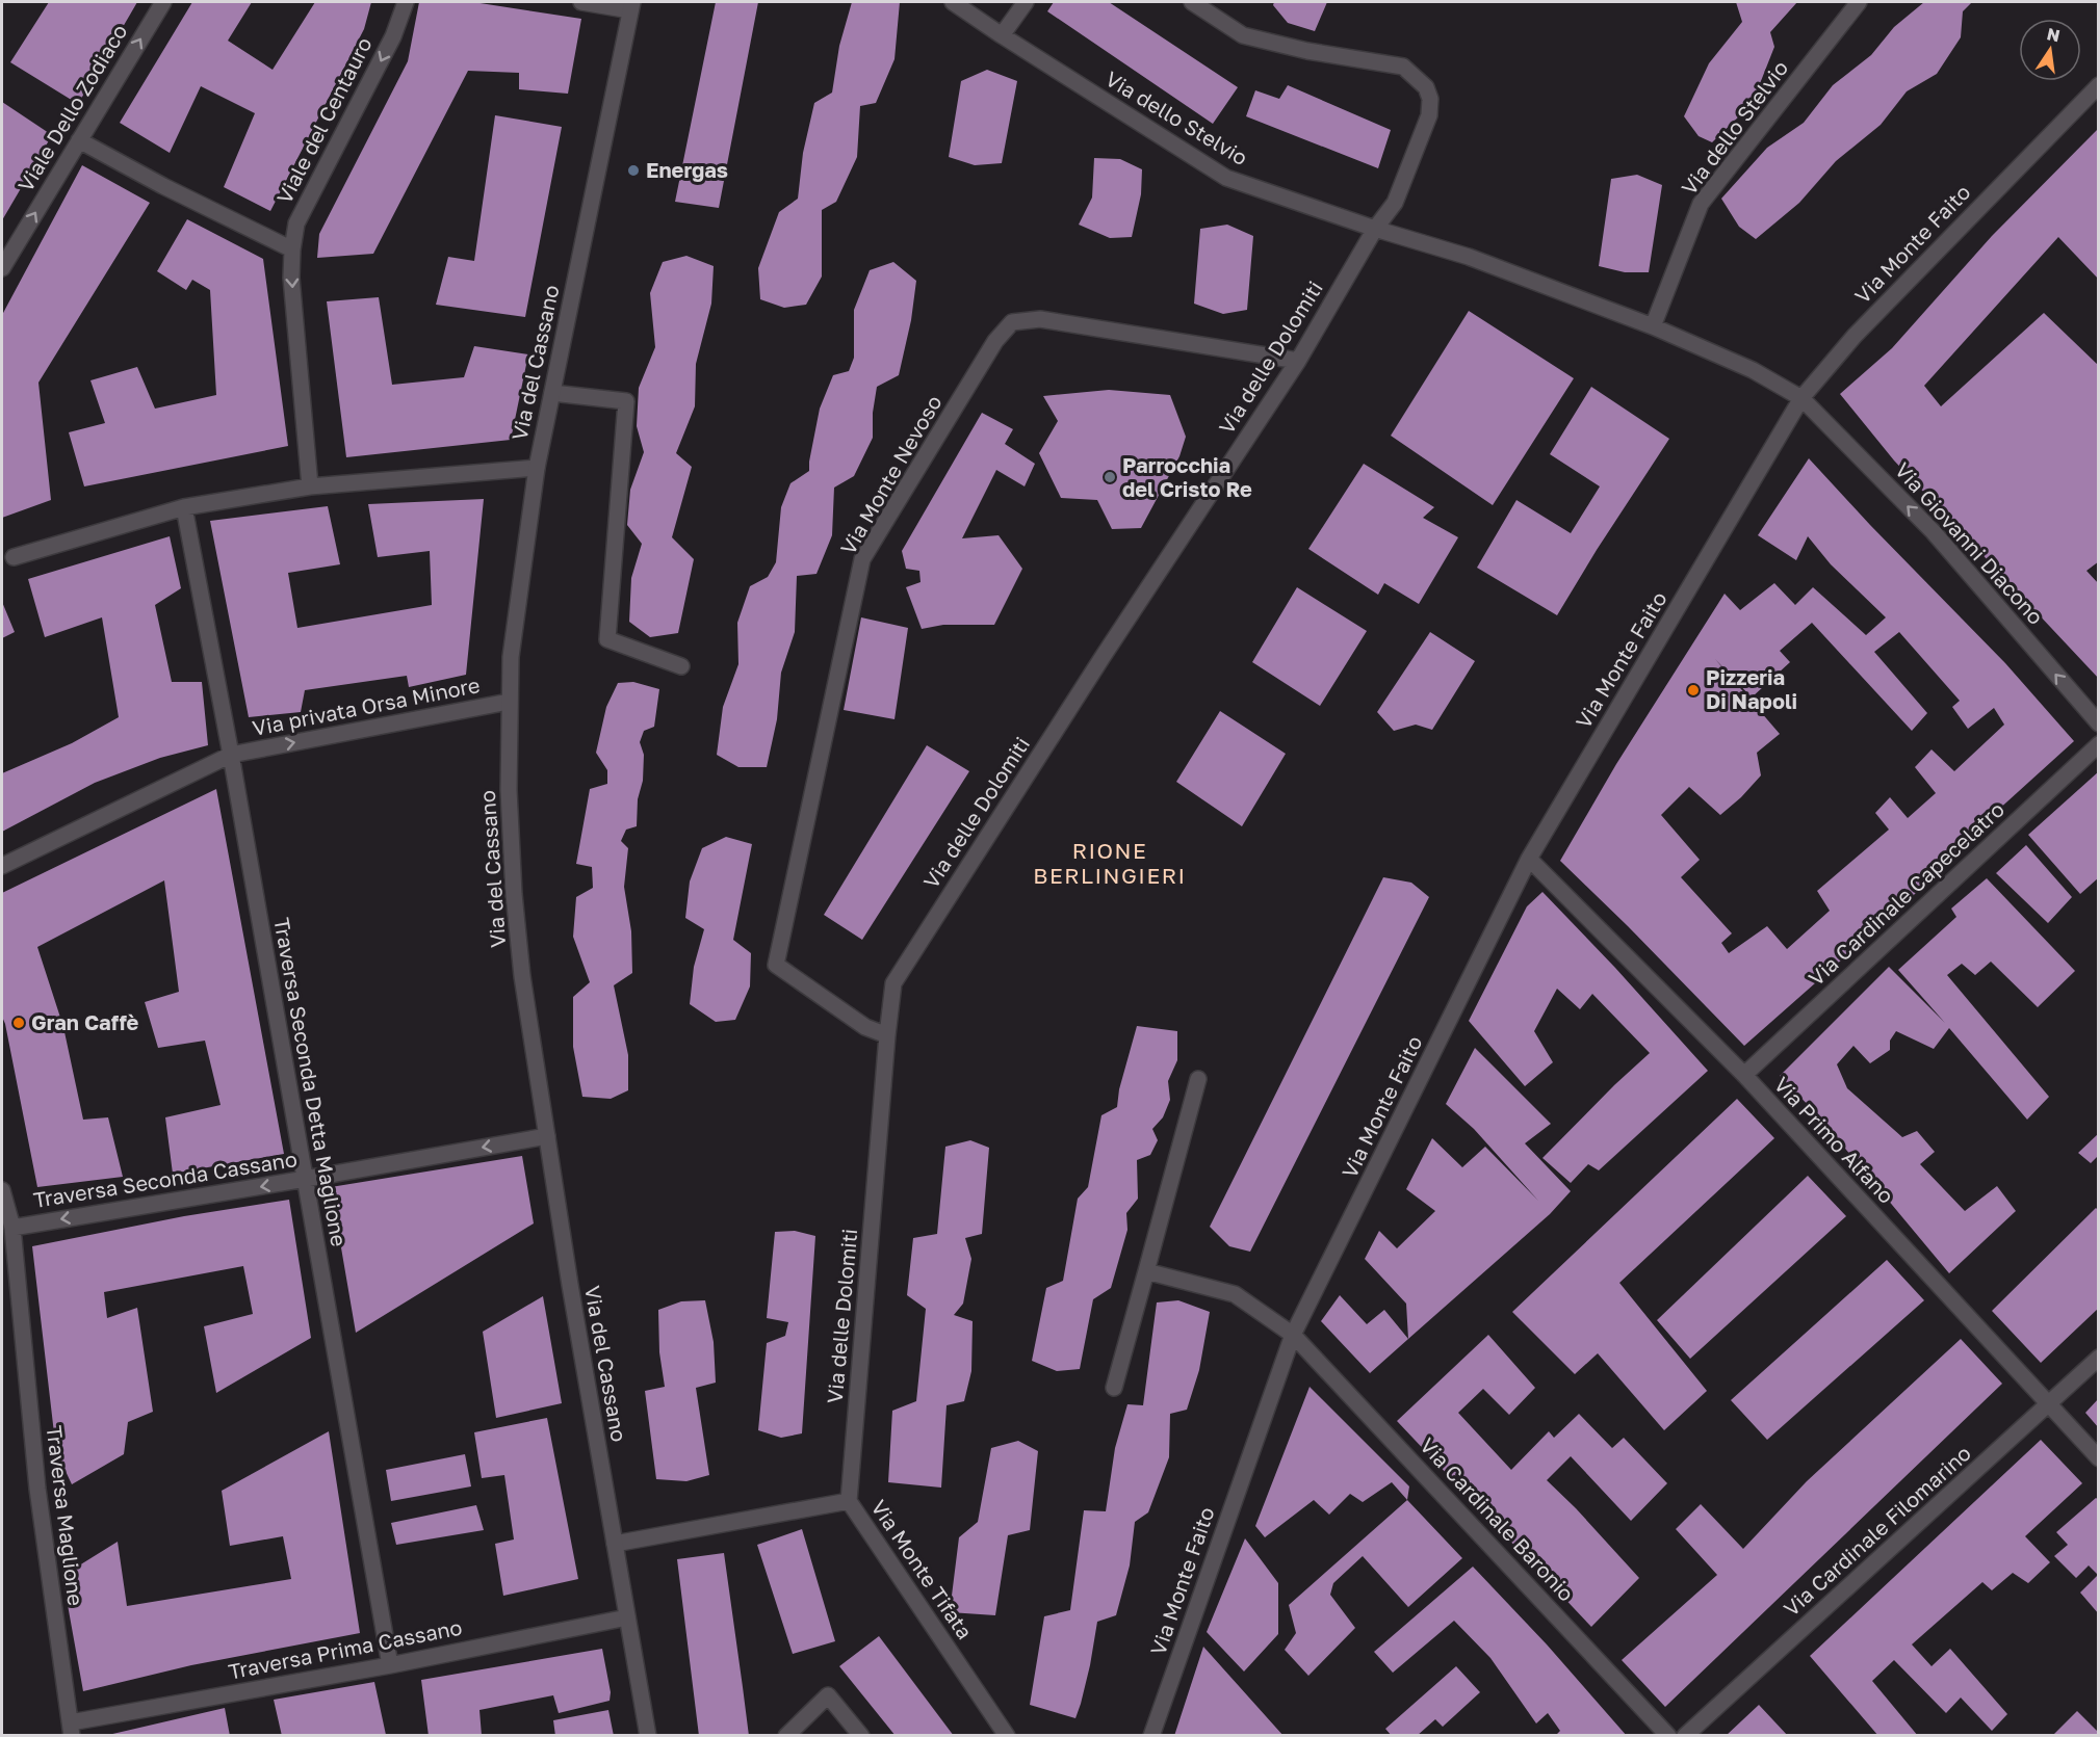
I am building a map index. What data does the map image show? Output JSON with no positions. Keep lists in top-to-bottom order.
{
  "streets": {
    "street": [
      "Viale Dello Zodiaco",
      "Via dello Stelvio",
      "Viale del Centauro",
      "Via Monte Faito",
      "Via delle Dolomiti",
      "Via del Cassano",
      "Via Monte Nevoso",
      "Via Giovanni Diacono",
      "Via privata Orsa Minore",
      "Via Cardinale Capecelatro",
      "Traversa Seconda Detta Maglione",
      "Via Primo Alfano",
      "Traversa Seconda Cassano",
      "Traversa Maglione",
      "Via Cardinale Baronio",
      "Via Cardinale Filomarino",
      "Via Monte Tifata",
      "Traversa Prima Cassano"
    ]
  },
  "crossings": [
    ["Via dello Stelvio", "Via Monte Faito"],
    ["Via dello Stelvio", "Via delle Dolomiti"],
    ["Via dello Stelvio", "Via Giovanni Diacono"],
    ["Via Monte Faito", "Via Giovanni Diacono"],
    ["Via Monte Faito", "Via Primo Alfano"],
    ["Via Monte Faito", "Via Cardinale Baronio"],
    ["Via delle Dolomiti", "Via Monte Nevoso"],
    ["Via delle Dolomiti", "Via Monte Tifata"],
    ["Via del Cassano", "Via privata Orsa Minore"],
    ["Via del Cassano", "Traversa Seconda Cassano"],
    ["Via del Cassano", "Via Monte Tifata"],
    ["Via del Cassano", "Traversa Prima Cassano"],
    ["Via privata Orsa Minore", "Traversa Seconda Detta Maglione"],
    ["Via Cardinale Capecelatro", "Via Primo Alfano"],
    ["Traversa Seconda Detta Maglione", "Traversa Seconda Cassano"],
    ["Traversa Seconda Detta Maglione", "Traversa Prima Cassano"],
    ["Via Primo Alfano", "Via Cardinale Filomarino"],
    ["Traversa Seconda Cassano", "Traversa Maglione"],
    ["Traversa Maglione", "Traversa Prima Cassano"]
  ],
  "one_way": [
    "Viale Dello Zodiaco",
    "Viale del Centauro",
    "Via Giovanni Diacono",
    "Via privata Orsa Minore",
    "Traversa Seconda Cassano"
  ],
  "districts": ["RIONE BERLINGIERI"],
  "places": [
    "Energas",
    "Parrocchia del Cristo Re",
    "Pizzeria Di Napoli",
    "Gran Caffè"
  ],
  "north": "top"
}
